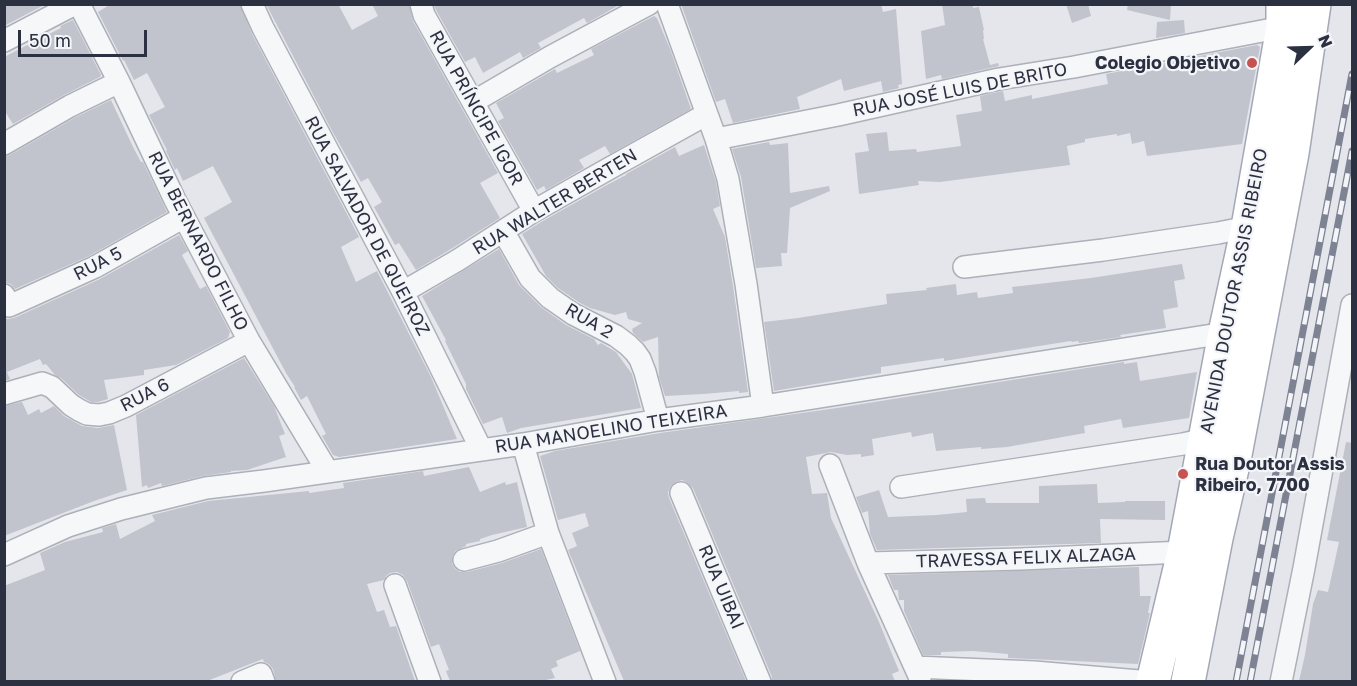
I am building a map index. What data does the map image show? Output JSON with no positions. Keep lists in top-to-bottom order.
{
  "streets": {
    "main road": ["AVENIDA DOUTOR ASSIS RIBEIRO"],
    "street": [
      "RUA JOSÉ LUIS DE BRITO",
      "RUA PRÍNCIPE IGOR",
      "RUA WALTER BERTEN",
      "RUA SALVADOR DE QUEIROZ",
      "RUA BERNARDO FILHO",
      "RUA 5",
      "RUA 2",
      "RUA 6",
      "RUA MANOELINO TEIXEIRA",
      "TRAVESSA FELIX ALZAGA",
      "RUA UIBAI"
    ]
  },
  "crossings": [
    ["RUA JOSÉ LUIS DE BRITO", "AVENIDA DOUTOR ASSIS RIBEIRO"],
    ["RUA PRÍNCIPE IGOR", "RUA WALTER BERTEN"],
    ["RUA WALTER BERTEN", "RUA SALVADOR DE QUEIROZ"],
    ["RUA WALTER BERTEN", "RUA 2"],
    ["RUA SALVADOR DE QUEIROZ", "RUA MANOELINO TEIXEIRA"],
    ["RUA BERNARDO FILHO", "RUA 5"],
    ["RUA BERNARDO FILHO", "RUA 6"],
    ["RUA BERNARDO FILHO", "RUA MANOELINO TEIXEIRA"],
    ["AVENIDA DOUTOR ASSIS RIBEIRO", "RUA MANOELINO TEIXEIRA"],
    ["AVENIDA DOUTOR ASSIS RIBEIRO", "TRAVESSA FELIX ALZAGA"],
    ["RUA 2", "RUA MANOELINO TEIXEIRA"]
  ],
  "places": ["Colegio Objetivo", "Rua Doutor Assis Ribeiro, 7700"],
  "scale_bar": "50 m",
  "north": "top right"
}
